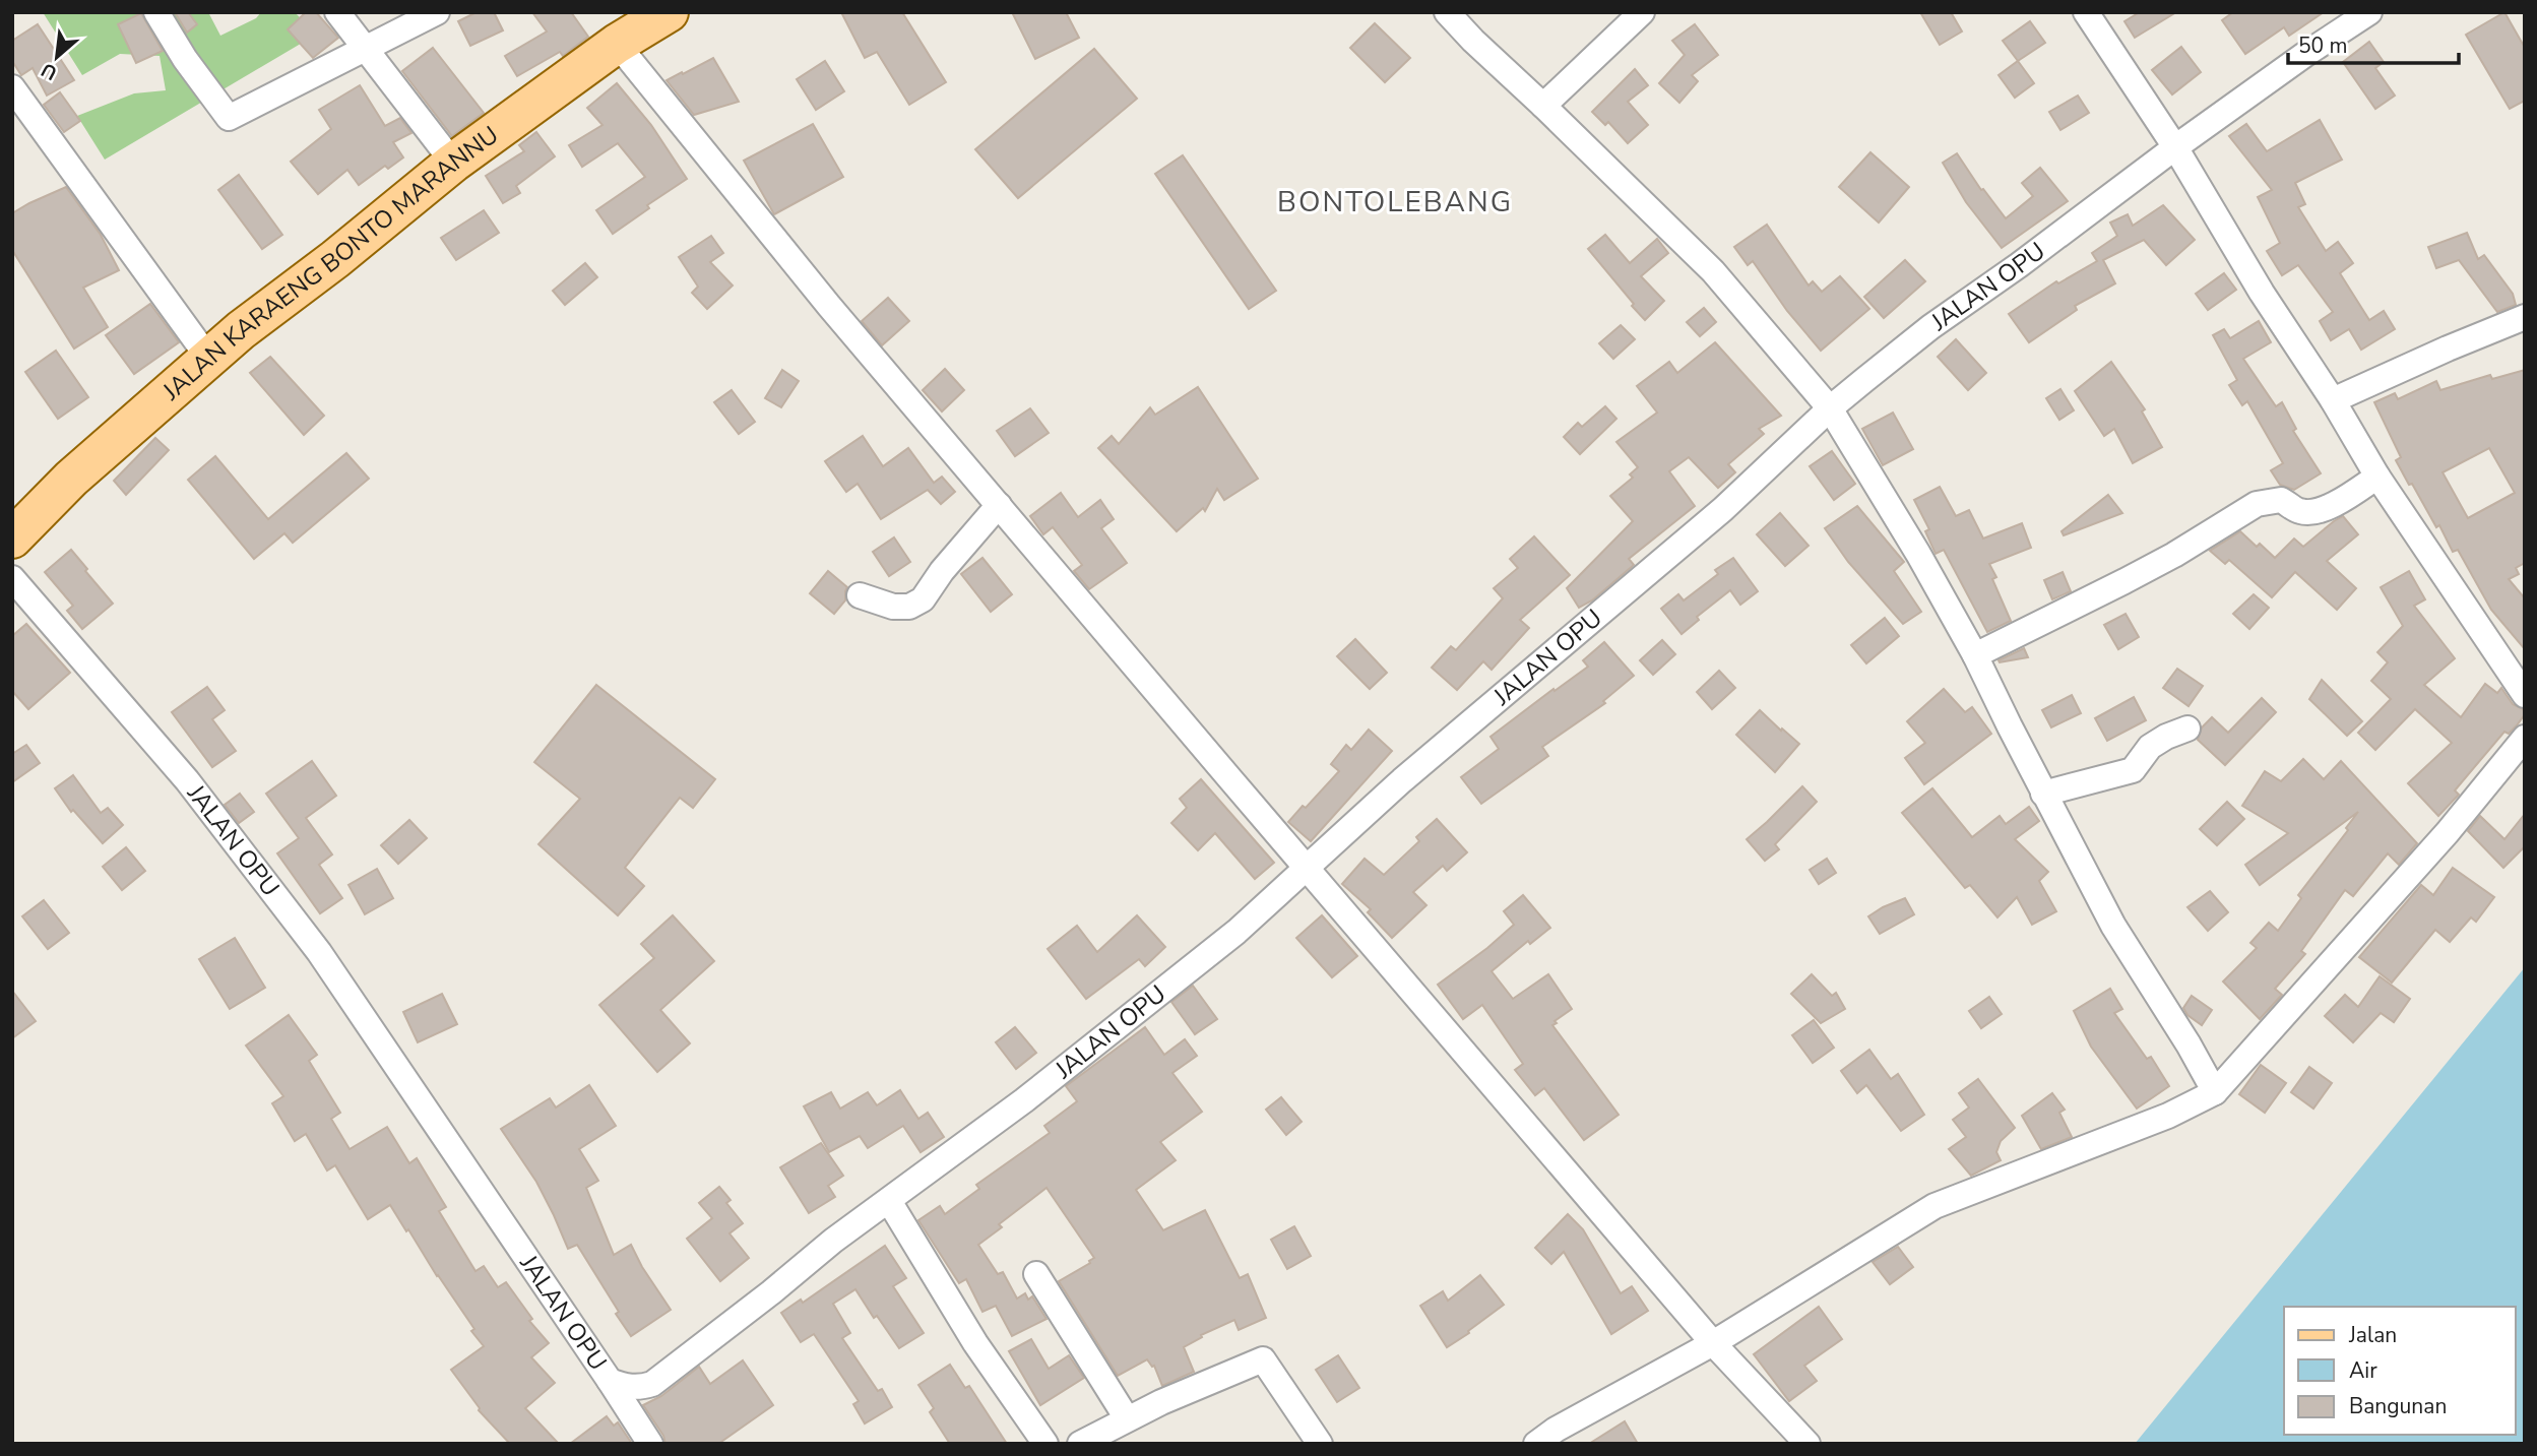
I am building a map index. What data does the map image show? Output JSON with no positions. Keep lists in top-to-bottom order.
{
  "streets": {
    "main road": ["JALAN KARAENG BONTO MARANNU"],
    "street": ["JALAN OPU"]
  },
  "districts": ["BONTOLEBANG"],
  "legend": ["Jalan", "Air", "Bangunan"],
  "scale_bar": "50 m",
  "north": "bottom left"
}
